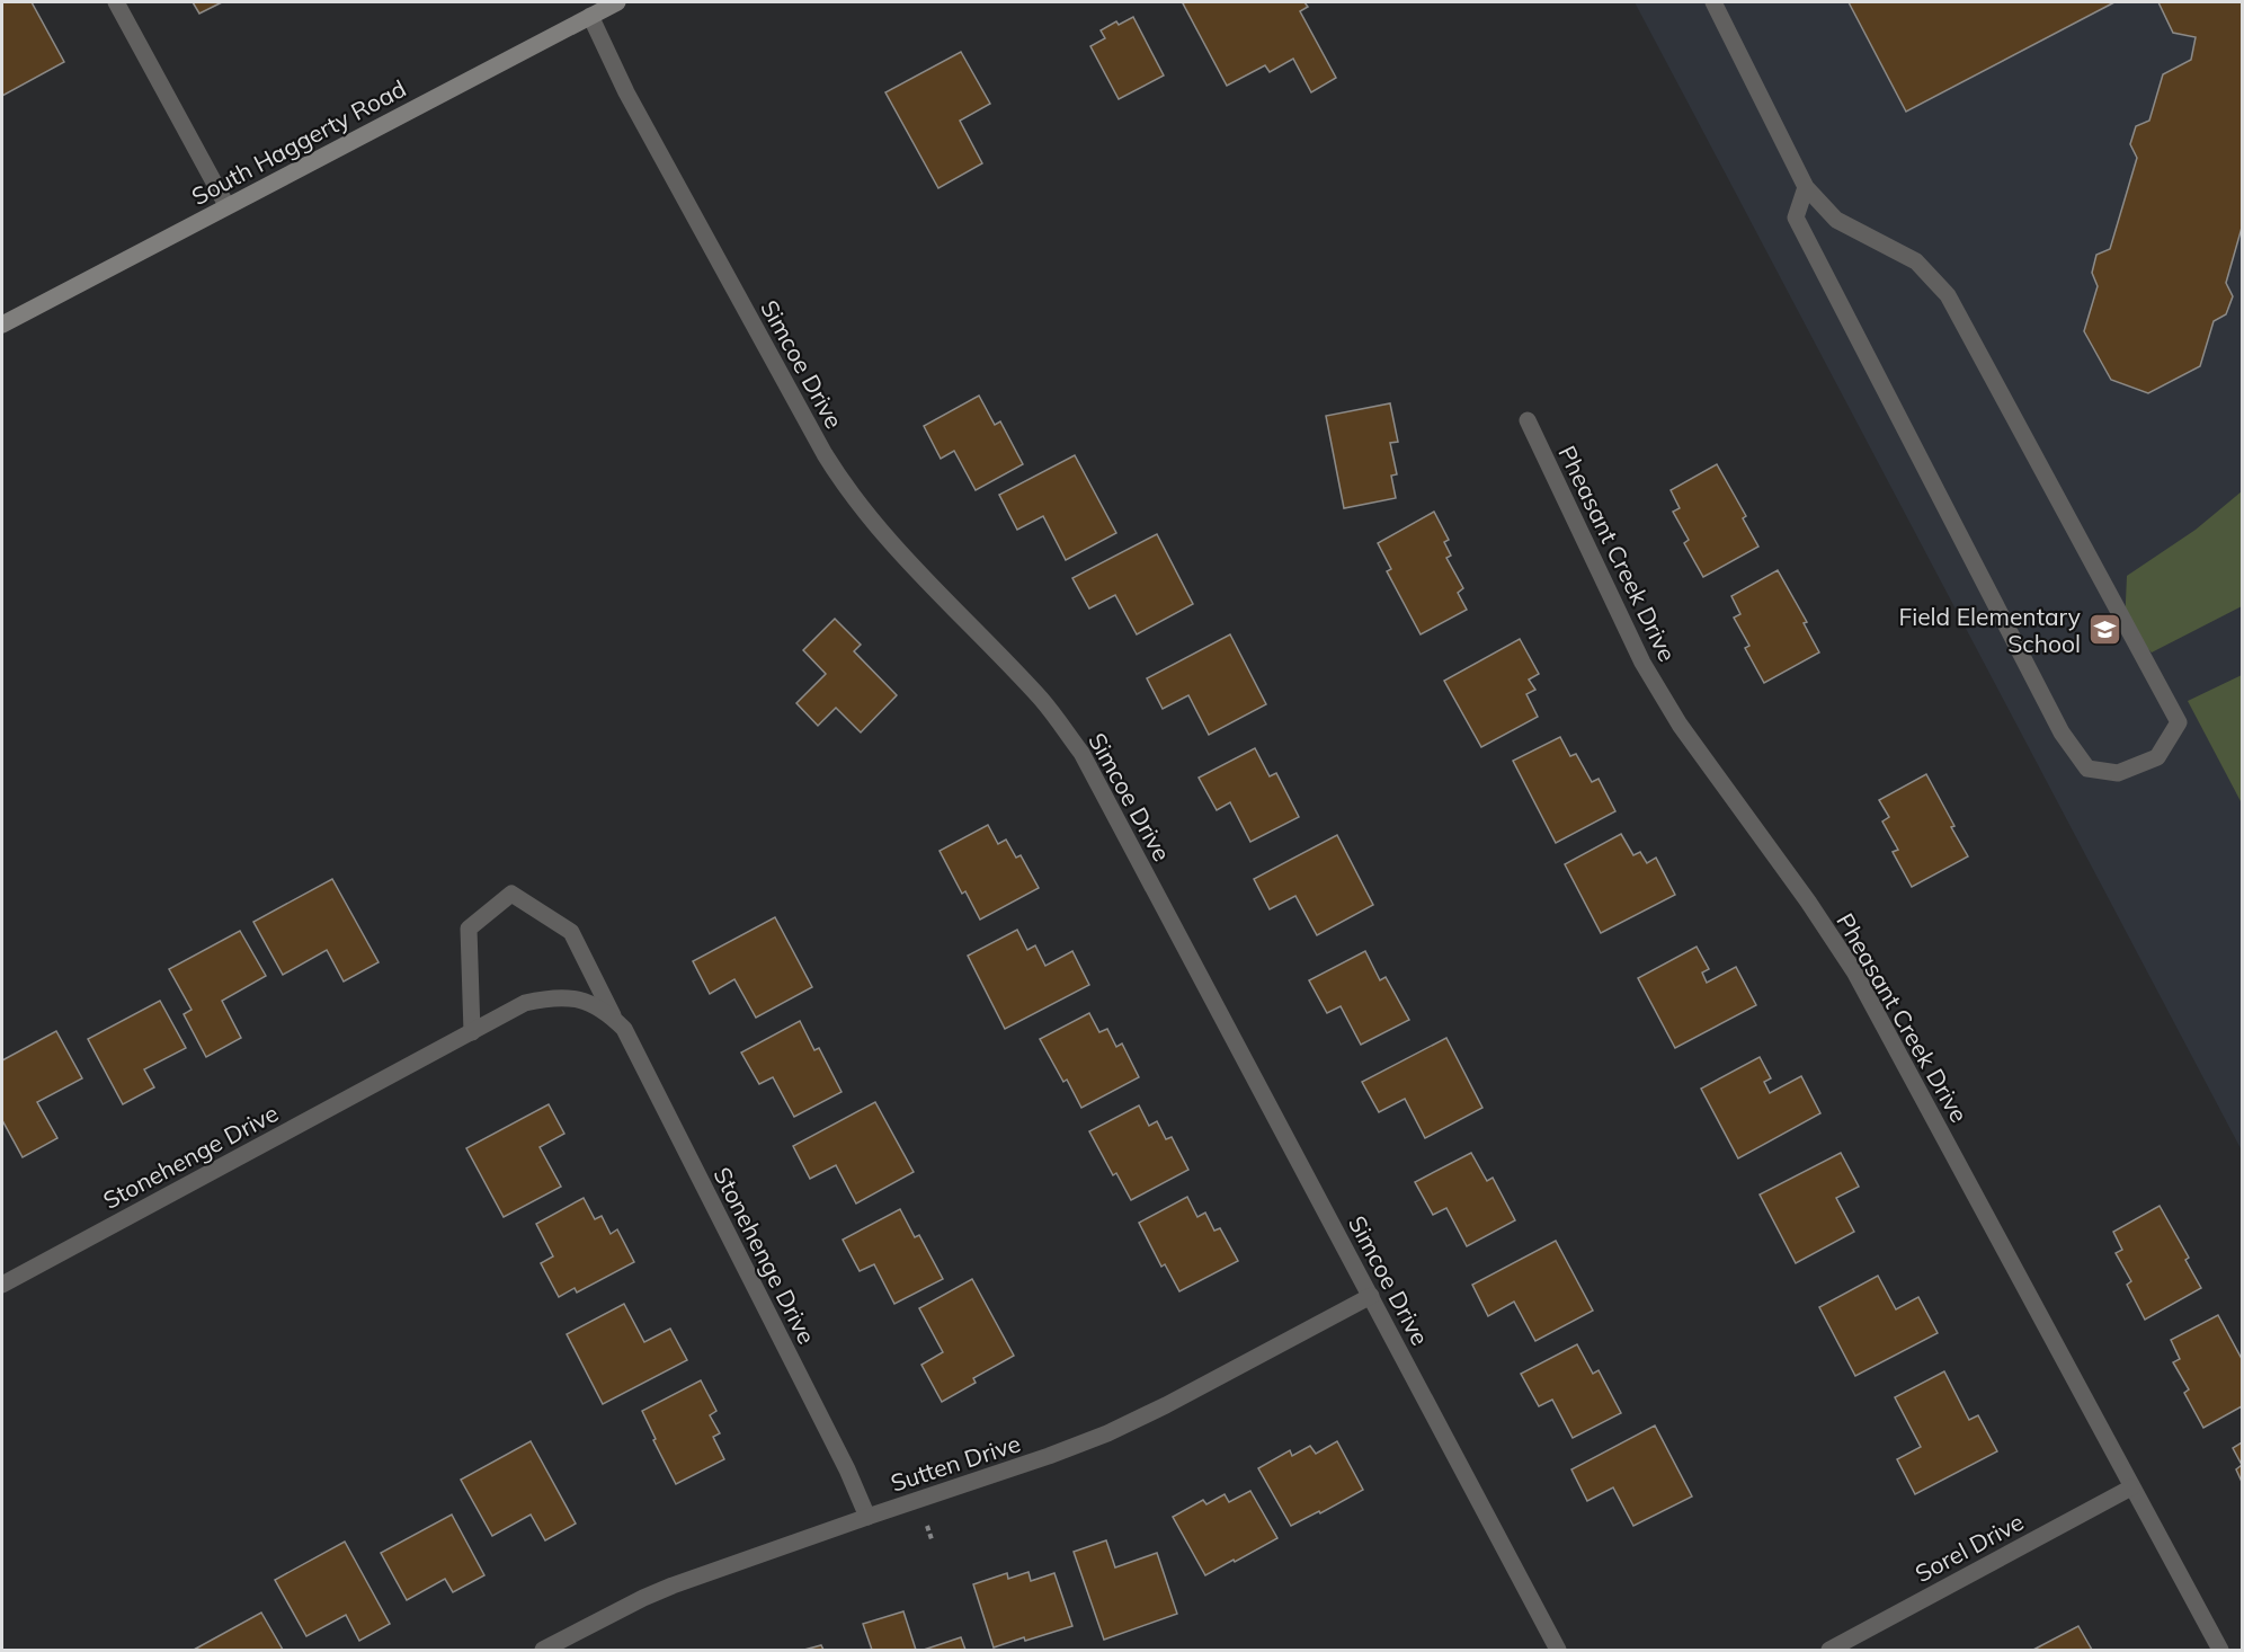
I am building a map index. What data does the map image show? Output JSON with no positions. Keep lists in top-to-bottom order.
{
  "streets": {
    "main road": ["South Haggerty Road"],
    "street": [
      "Simcoe Drive",
      "Pheasant Creek Drive",
      "Stonehenge Drive",
      "Sutten Drive",
      "Sorel Drive"
    ]
  },
  "crossings": [
    ["South Haggerty Road", "Simcoe Drive"],
    ["Simcoe Drive", "Sutten Drive"],
    ["Pheasant Creek Drive", "Sorel Drive"],
    ["Stonehenge Drive", "Sutten Drive"]
  ],
  "places": {
    "school or university": ["Field Elementary School"]
  }
}
